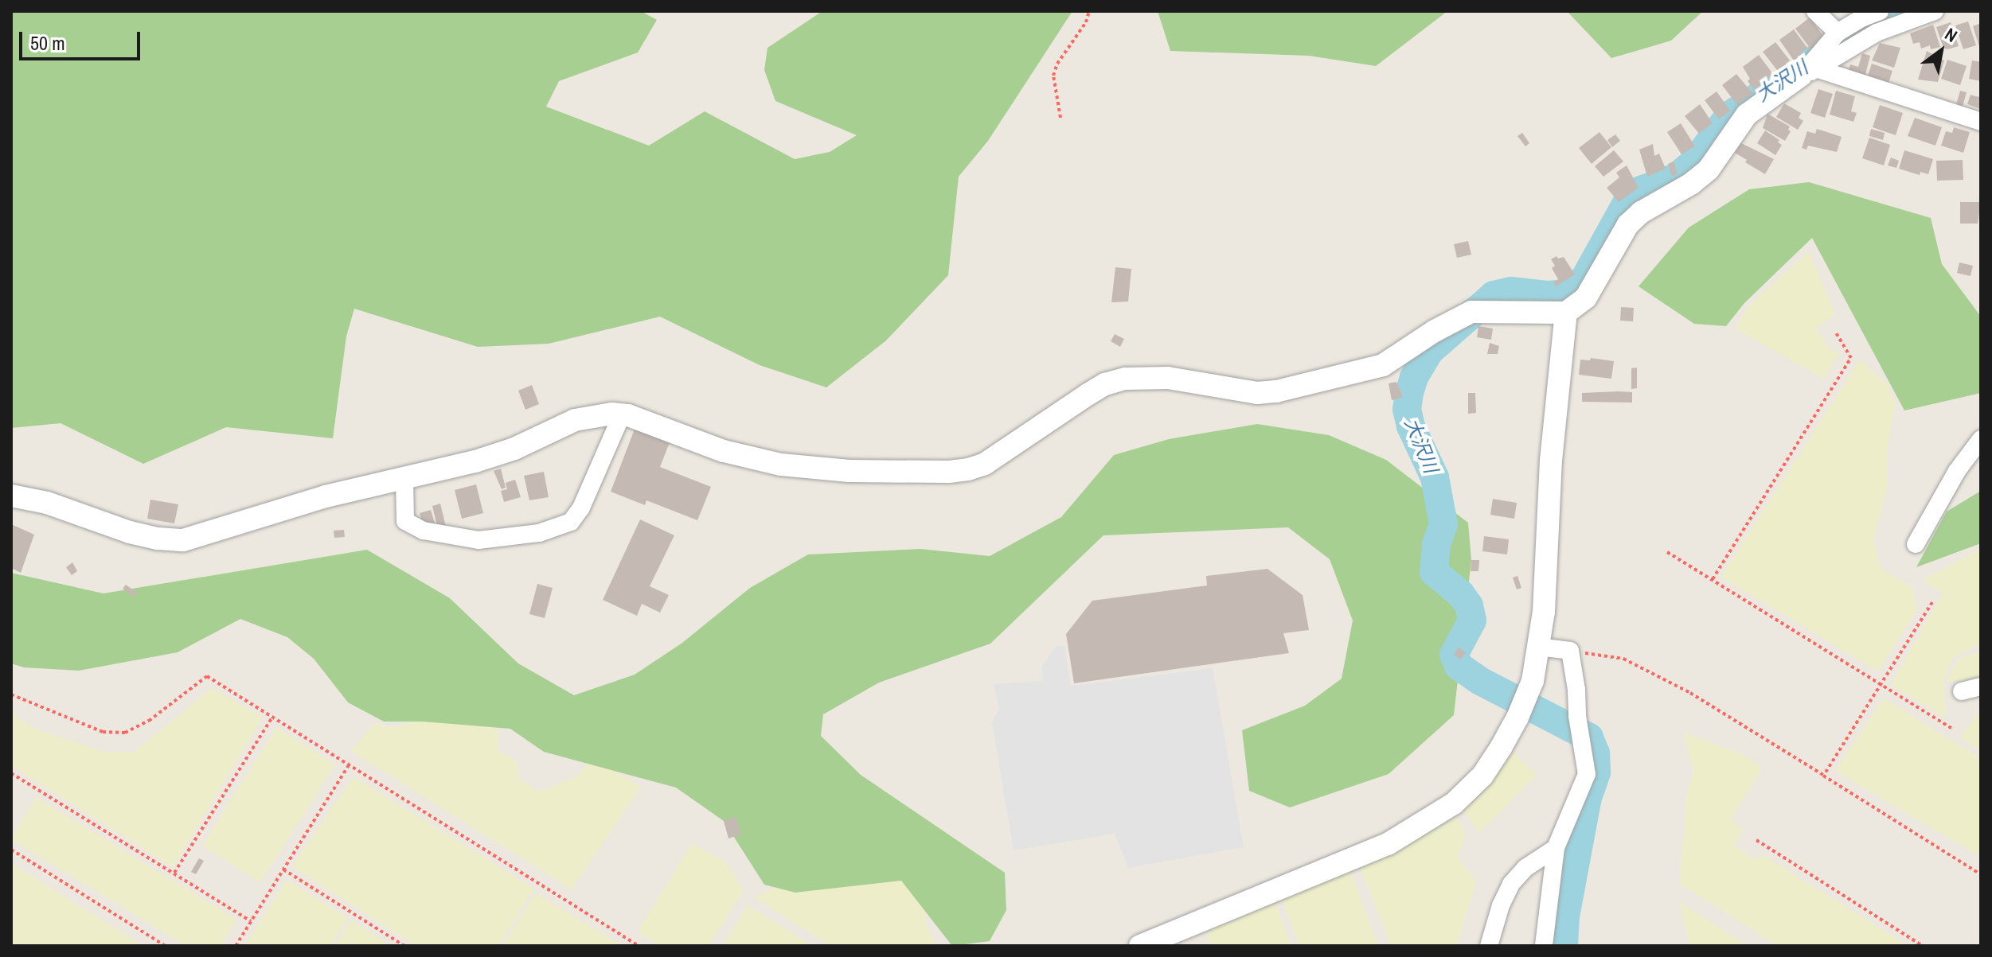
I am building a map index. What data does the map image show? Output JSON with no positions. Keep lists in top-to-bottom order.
{
  "water": ["大沢川"],
  "scale_bar": "50 m",
  "north": "top right"
}
